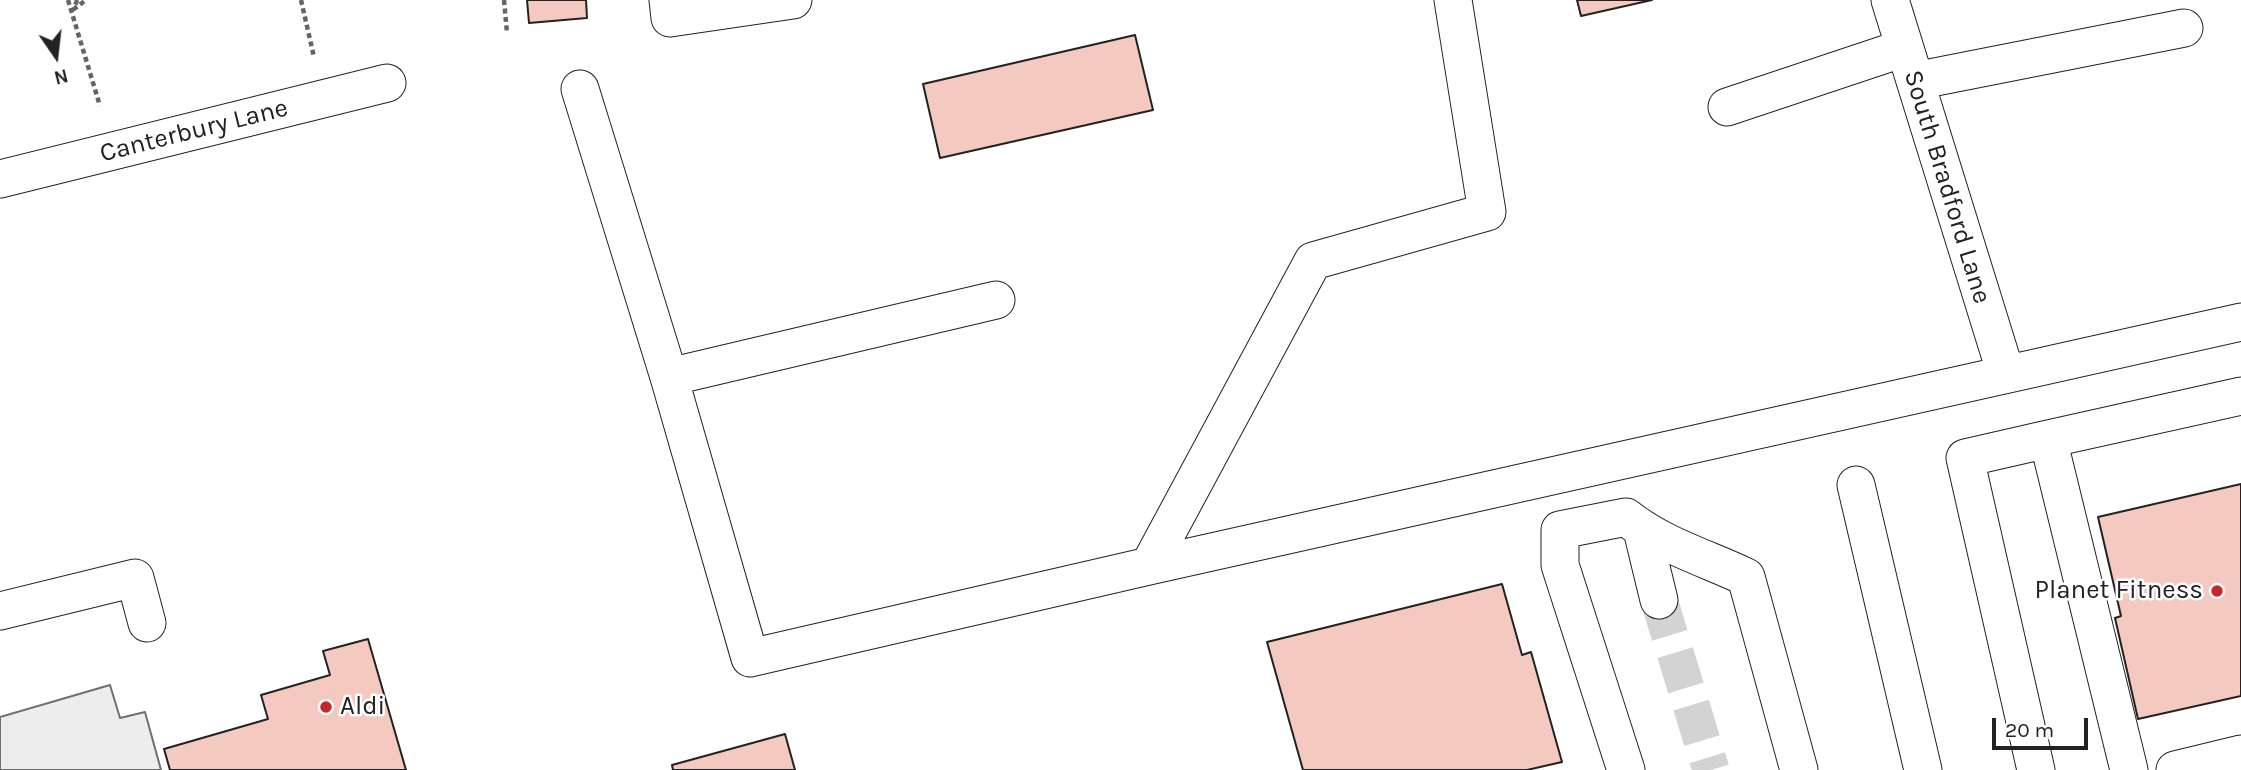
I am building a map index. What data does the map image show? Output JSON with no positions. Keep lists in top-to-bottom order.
{
  "streets": {
    "street": ["Canterbury Lane", "South Bradford Lane"]
  },
  "places": ["Planet Fitness", "Aldi"],
  "scale_bar": "20 m",
  "north": "bottom"
}
